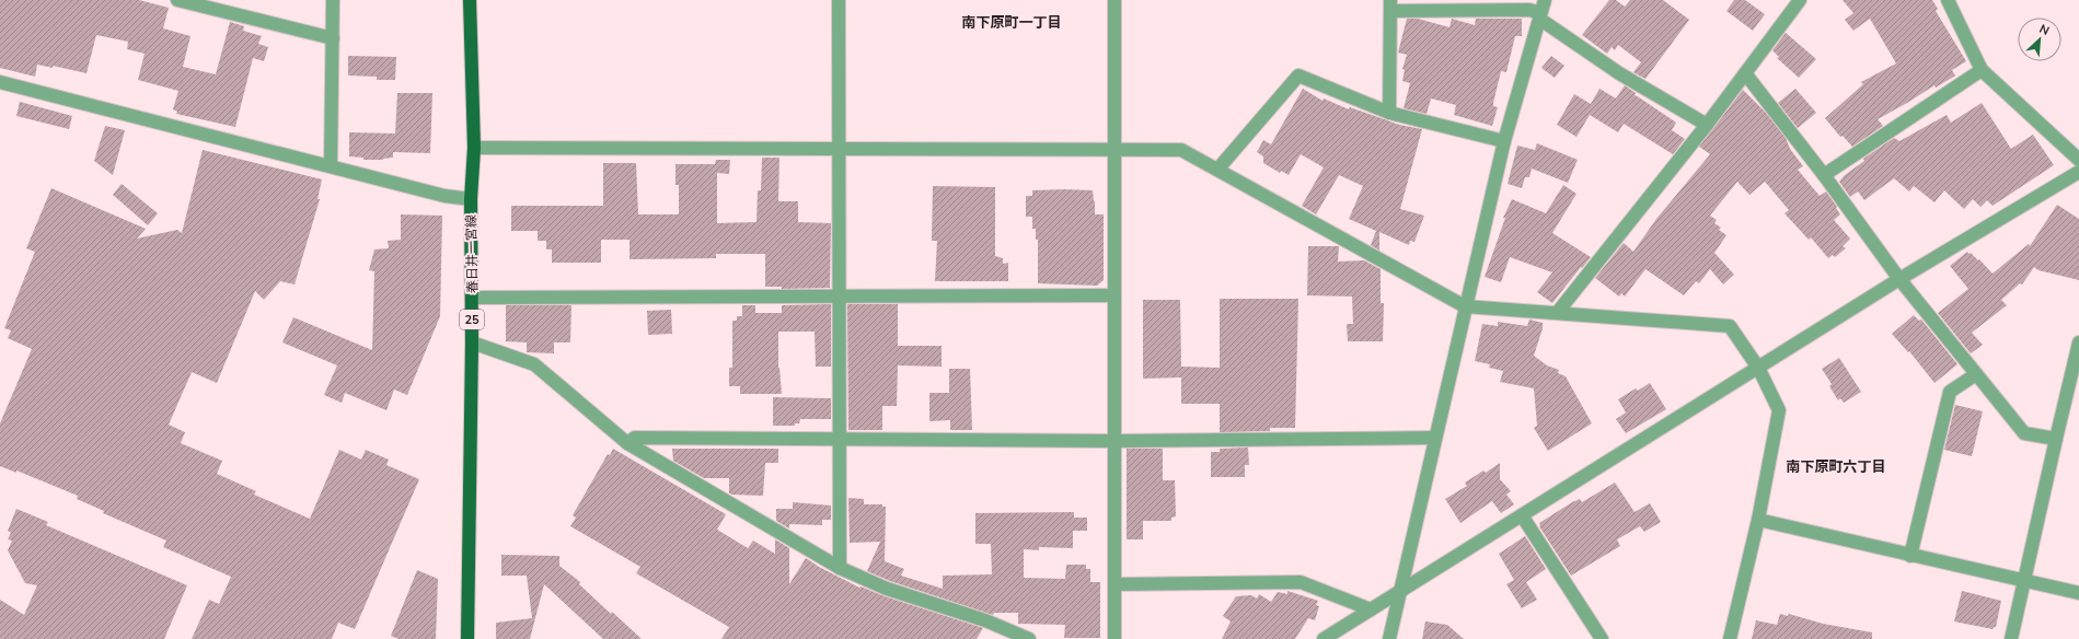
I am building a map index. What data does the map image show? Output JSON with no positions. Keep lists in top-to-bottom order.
{
  "streets": {
    "main road": ["春日井一宮線", "25"]
  },
  "districts": ["南下原町一丁目", "南下原町六丁目"],
  "north": "top right"
}
